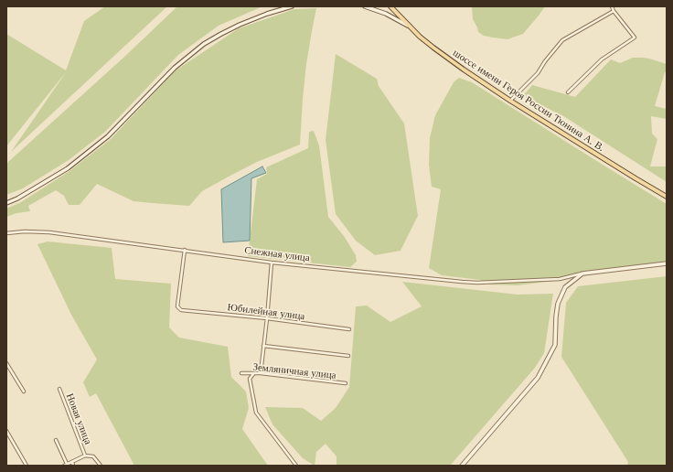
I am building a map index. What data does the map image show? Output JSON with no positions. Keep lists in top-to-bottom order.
{
  "streets": {
    "main road": ["шоссе имени Героя России Тюнина А. В."],
    "street": [
      "Снежная улица",
      "Юбилейная улица",
      "Земляничная улица",
      "Новая улица"
    ]
  },
  "crossings": [
    ["Снежная улица", "Юбилейная улица"]
  ]
}
